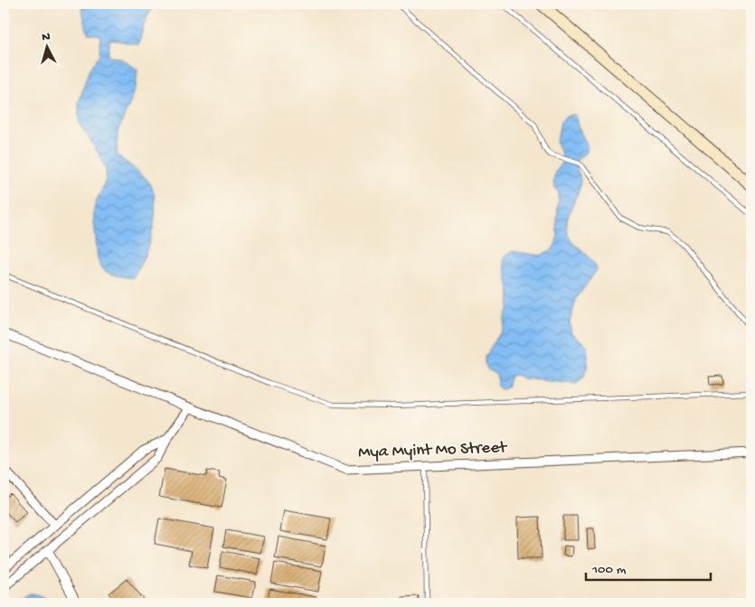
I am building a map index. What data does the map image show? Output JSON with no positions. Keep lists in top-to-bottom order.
{
  "streets": {
    "street": ["Mya Myint Mo Street"]
  },
  "scale_bar": "100 m",
  "north": "top"
}
